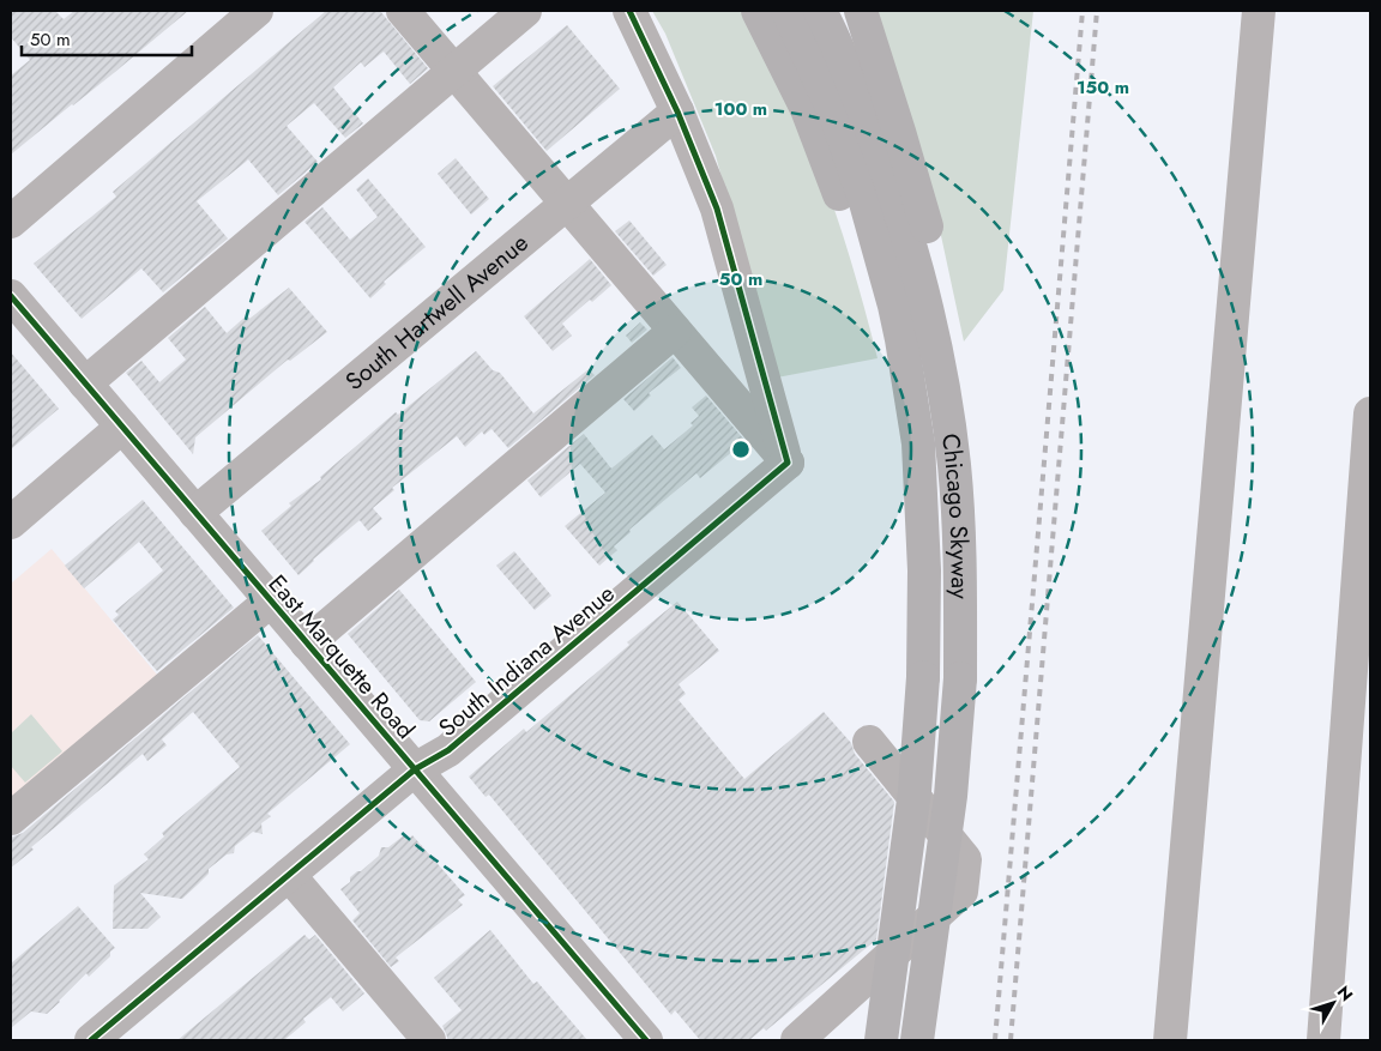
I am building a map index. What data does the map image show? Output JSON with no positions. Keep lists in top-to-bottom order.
{
  "streets": {
    "highway": ["Chicago Skyway"],
    "street": ["South Hartwell Avenue", "East Marquette Road", "South Indiana Avenue"]
  },
  "crossings": [
    ["South Hartwell Avenue", "East Marquette Road"],
    ["East Marquette Road", "South Indiana Avenue"]
  ],
  "scale_bar": "50 m",
  "north": "top right",
  "rings": ["150 m", "100 m", "50 m"]
}
